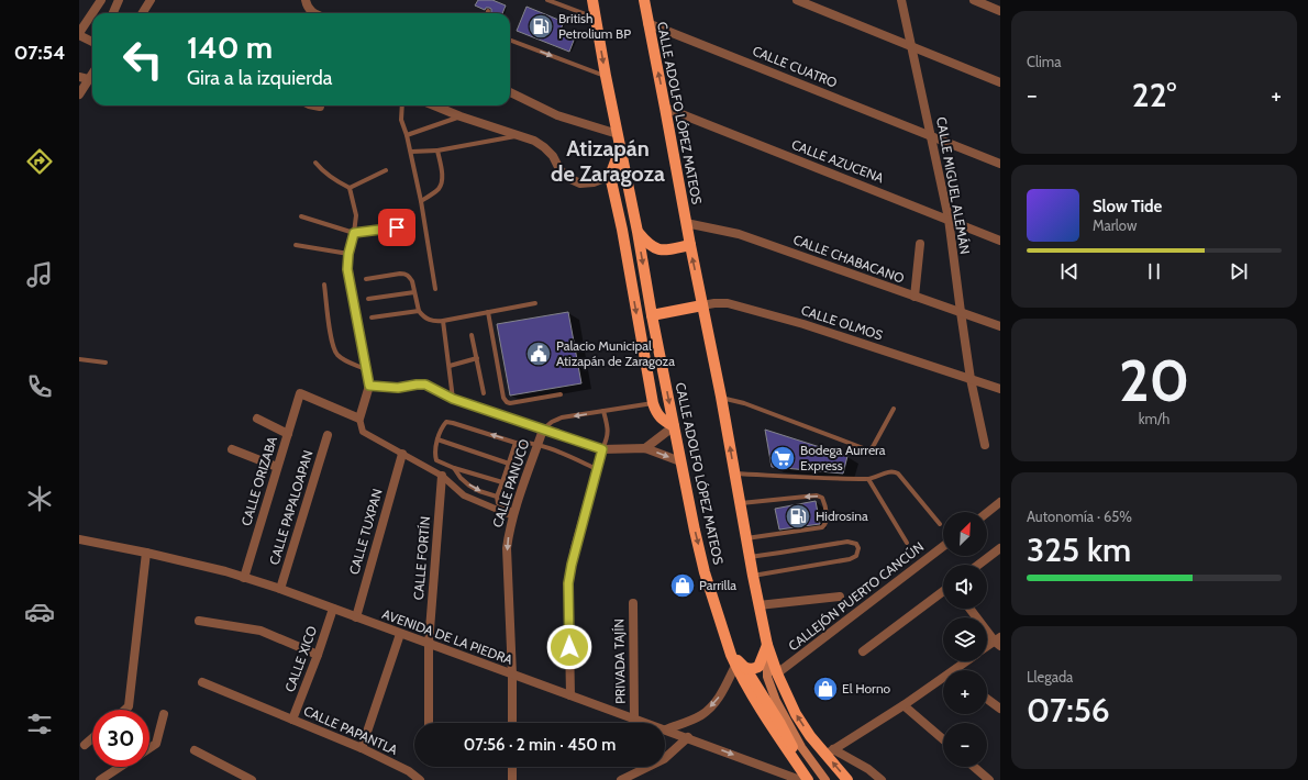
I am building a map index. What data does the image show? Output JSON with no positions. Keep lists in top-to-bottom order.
{
  "streets": {
    "main road": ["CALLE ADOLFO LÓPEZ MATEOS"],
    "street": [
      "CALLE CUATRO",
      "CALLE AZUCENA",
      "CALLE MIGUEL ALEMÁN",
      "CALLE CHABACANO",
      "CALLE OLMOS",
      "CALLE ORIZABA",
      "CALLE PANUCO",
      "CALLE PAPALOAPAN",
      "CALLE TUXPAN",
      "CALLE FORTÍN",
      "CALLEJÓN PUERTO CANCÚN",
      "AVENIDA DE LA PIEDRA",
      "CALLE XICO",
      "PRIVADA TAJÍN",
      "CALLE PAPANTLA"
    ]
  },
  "crossings": [
    ["CALLE CUATRO", "CALLE ADOLFO LÓPEZ MATEOS"],
    ["CALLE CUATRO", "CALLE MIGUEL ALEMÁN"],
    ["CALLE ADOLFO LÓPEZ MATEOS", "CALLE AZUCENA"],
    ["CALLE ADOLFO LÓPEZ MATEOS", "CALLE CHABACANO"],
    ["CALLE ADOLFO LÓPEZ MATEOS", "CALLE OLMOS"],
    ["CALLE ADOLFO LÓPEZ MATEOS", "CALLEJÓN PUERTO CANCÚN"],
    ["CALLE AZUCENA", "CALLE MIGUEL ALEMÁN"],
    ["CALLE MIGUEL ALEMÁN", "CALLE CHABACANO"],
    ["CALLE MIGUEL ALEMÁN", "CALLE OLMOS"],
    ["CALLE ORIZABA", "AVENIDA DE LA PIEDRA"],
    ["CALLE PANUCO", "AVENIDA DE LA PIEDRA"],
    ["CALLE PAPALOAPAN", "AVENIDA DE LA PIEDRA"],
    ["CALLE TUXPAN", "AVENIDA DE LA PIEDRA"],
    ["CALLE FORTÍN", "AVENIDA DE LA PIEDRA"],
    ["AVENIDA DE LA PIEDRA", "CALLE XICO"],
    ["AVENIDA DE LA PIEDRA", "PRIVADA TAJÍN"],
    ["CALLE XICO", "CALLE PAPANTLA"]
  ],
  "districts": ["Atizapán de Zaragoza"],
  "places": {
    "fuel station": ["British Petrolium BP", "Hidrosina"],
    "public building": ["Palacio Municipal Atizapán de Zaragoza"],
    "supermarket": ["Bodega Aurrera Express"],
    "shop": ["Parrilla", "El Horno"]
  },
  "north": "top right",
  "page": {
    "tabs": "07:54",
    "tile": [
      "Clima",
      ["20", "km/h"],
      ["Autonomía · 65%", "325 km"],
      ["Llegada", "07:56"]
    ],
    "turn": ["140 m", "Gira a la izquierda"],
    "heat": ["−", "22°", "+"],
    "song": ["Slow Tide", "Marlow"],
    "map_buttons": ["+", "−"],
    "limit": "30",
    "trip": "07:56 · 2 min · 450 m"
  }
}
